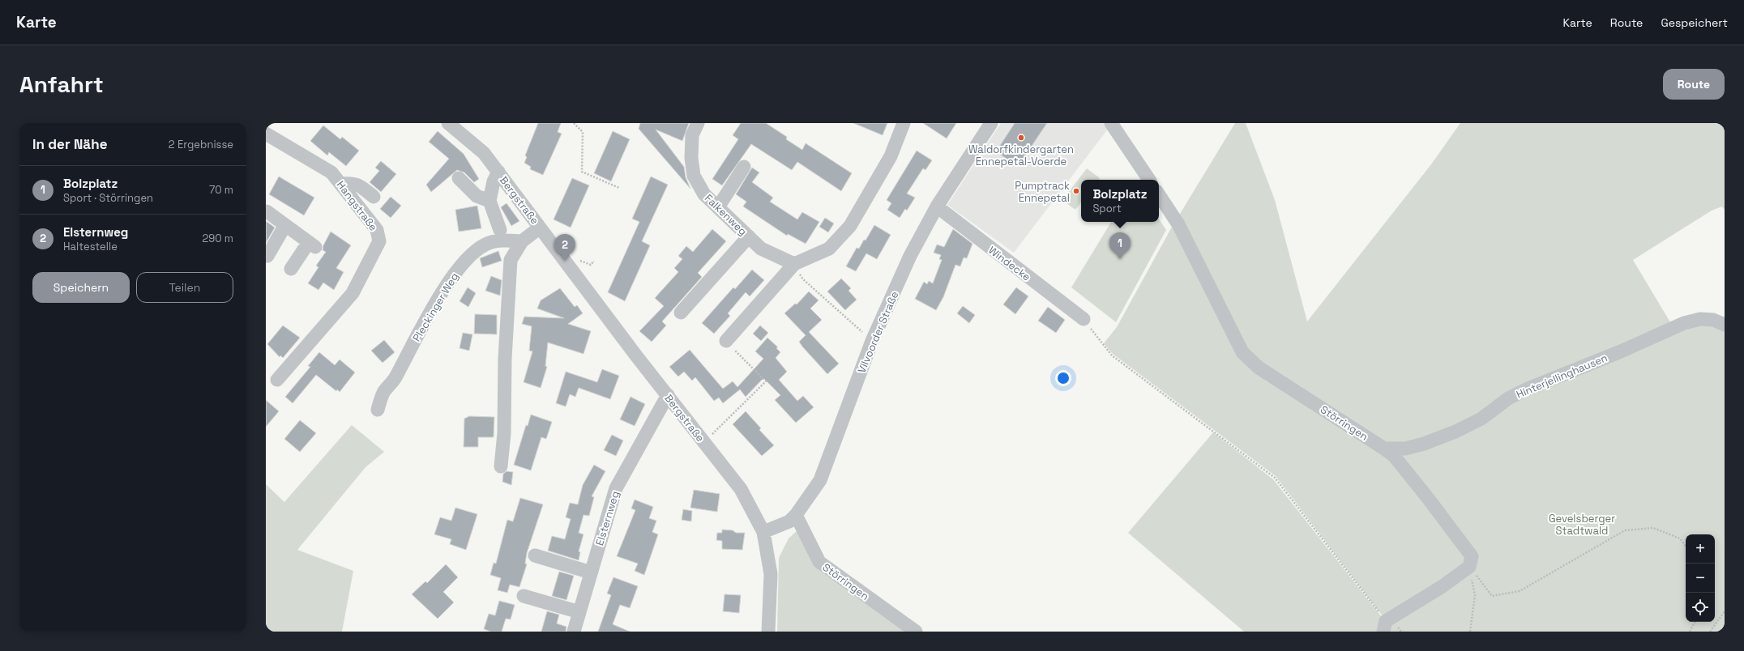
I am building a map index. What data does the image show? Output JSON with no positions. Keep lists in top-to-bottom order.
{
  "streets": {
    "street": [
      "Bergstraße",
      "Hangstraße",
      "Falkenweg",
      "Windecke",
      "Pleckinger Weg",
      "Vilvoorder Straße",
      "Hinterjellinghausen",
      "Störringen",
      "Elsternweg"
    ]
  },
  "crossings": [
    ["Bergstraße", "Pleckinger Weg"],
    ["Bergstraße", "Vilvoorder Straße"],
    ["Bergstraße", "Elsternweg"],
    ["Windecke", "Vilvoorder Straße"],
    ["Vilvoorder Straße", "Störringen"],
    ["Hinterjellinghausen", "Störringen"]
  ],
  "parks": ["Gevelsberger Stadtwald"],
  "places": ["Waldorfkindergarten Ennepetal-Voerde", "Pumptrack Ennepetal"],
  "page": {
    "header": "Karte",
    "nav": ["Karte", "Route", "Gespeichert"],
    "buttons": [
      "Route",
      ["Speichern", "Teilen"]
    ],
    "title": "Anfahrt",
    "heading": ["In der Nähe", "2 Ergebnisse"],
    "list": [
      {
        "mark": "1",
        "name": "Bolzplatz",
        "note": "Sport · Störringen",
        "value": "70 m"
      },
      {
        "mark": "2",
        "name": "Elsternweg",
        "note": "Haltestelle",
        "value": "290 m"
      }
    ],
    "popup": ["Bolzplatz", "Sport"],
    "pins": ["1", "2"],
    "map_buttons": ["+", "−"]
  }
}
